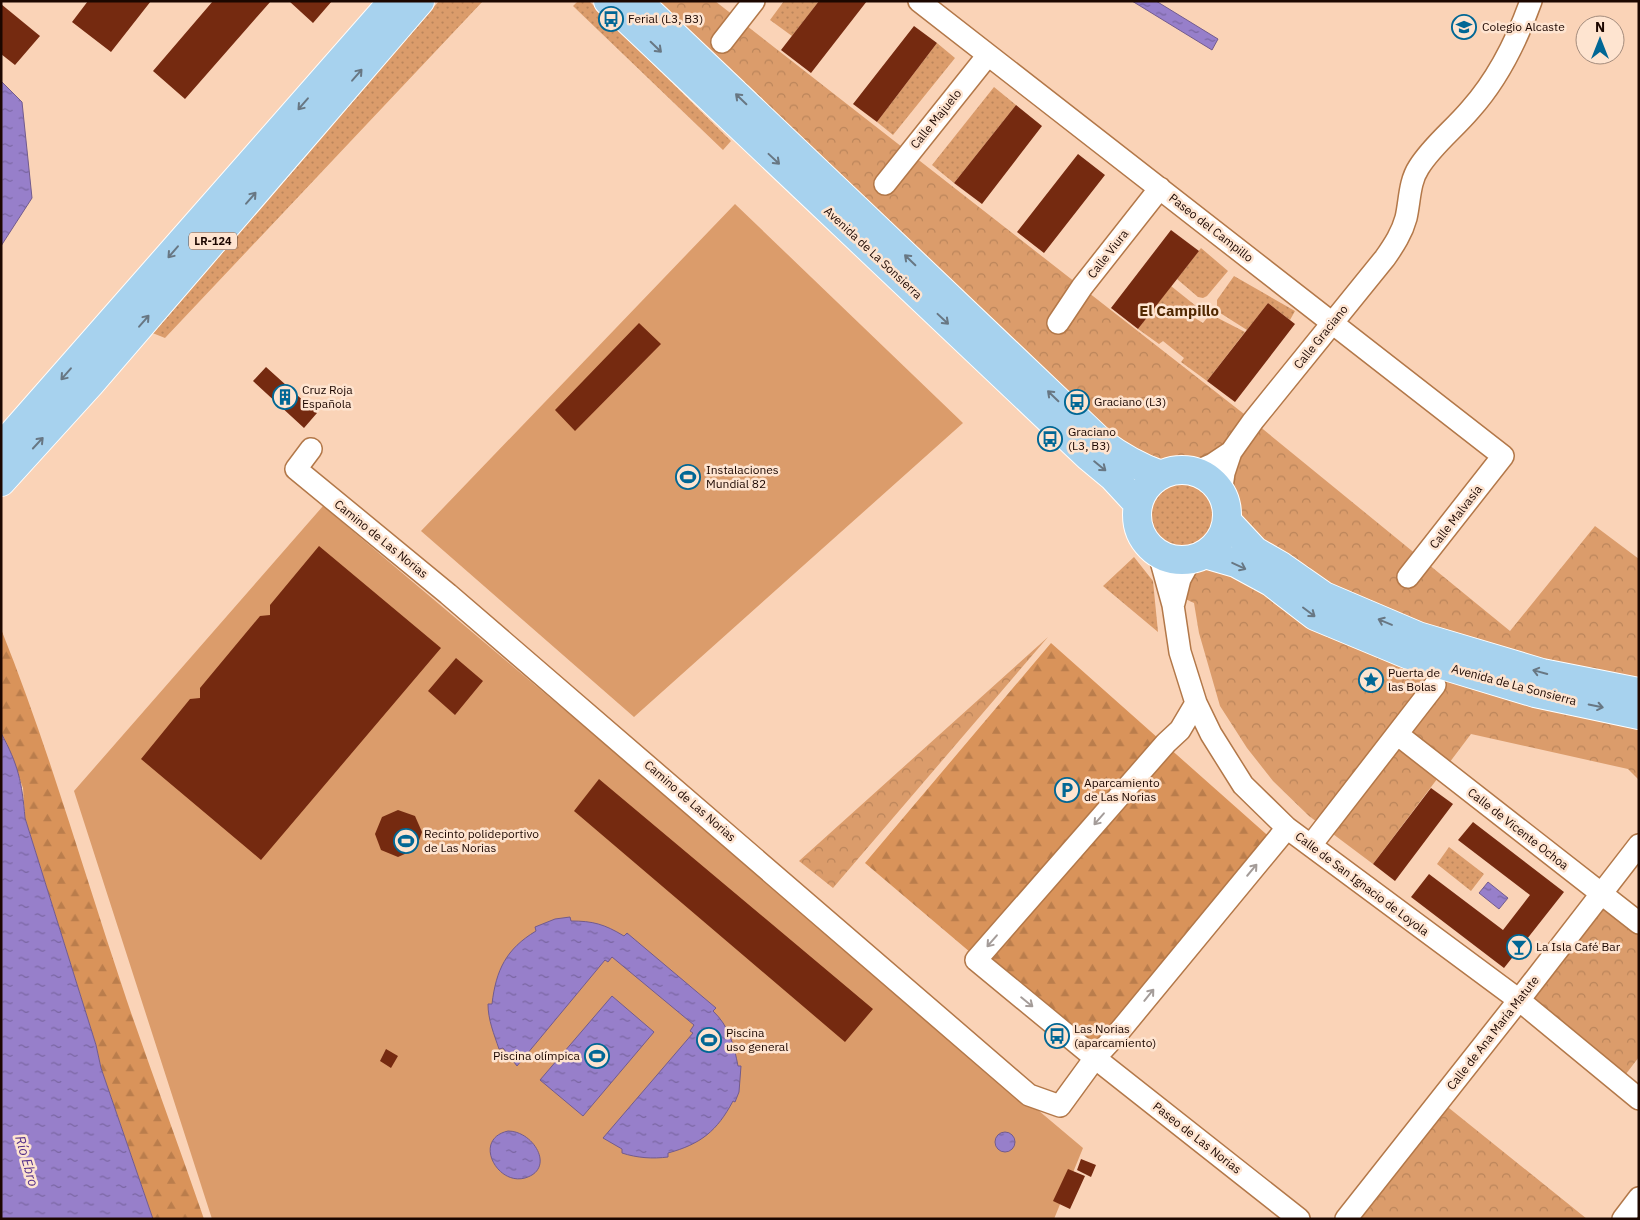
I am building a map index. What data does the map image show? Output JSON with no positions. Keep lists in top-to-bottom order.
{
  "streets": {
    "main road": ["LR-124", "Avenida de La Sonsierra"],
    "street": [
      "Calle Majuelo",
      "Paseo del Campillo",
      "Calle Viura",
      "Calle Graciano",
      "Calle Malvasía",
      "Camino de Las Norias",
      "Calle de Vicente Ochoa",
      "Calle de San Ignacio de Loyola",
      "Calle de Ana María Matute",
      "Paseo de Las Norias"
    ]
  },
  "crossings": [
    ["Calle Majuelo", "Paseo del Campillo"],
    ["Paseo del Campillo", "Calle Viura"],
    ["Paseo del Campillo", "Calle Graciano"],
    ["Paseo del Campillo", "Calle Malvasía"],
    ["Avenida de La Sonsierra", "Calle Graciano"],
    ["Avenida de La Sonsierra", "Calle de San Ignacio de Loyola"],
    ["Calle Graciano", "Calle de San Ignacio de Loyola"],
    ["Camino de Las Norias", "Paseo de Las Norias"],
    ["Calle de Vicente Ochoa", "Calle de Ana María Matute"],
    ["Calle de San Ignacio de Loyola", "Calle de Ana María Matute"]
  ],
  "districts": ["El Campillo"],
  "water": ["Río Ebro"],
  "places": {
    "bus stop": [
      "Ferial (L3, B3)",
      "Graciano (L3)",
      "Graciano (L3, B3)",
      "Las Norias (aparcamiento)"
    ],
    "school or university": ["Colegio Alcaste"],
    "building": ["Cruz Roja Española"],
    "sports": [
      "Instalaciones Mundial 82",
      "Recinto polideportivo de Las Norias",
      "Piscina uso general",
      "Piscina olímpica"
    ],
    "place": ["Puerta de las Bolas"],
    "parking": ["Aparcamiento de Las Norias"],
    "bar": ["La Isla Café Bar"]
  },
  "north": "top"
}
